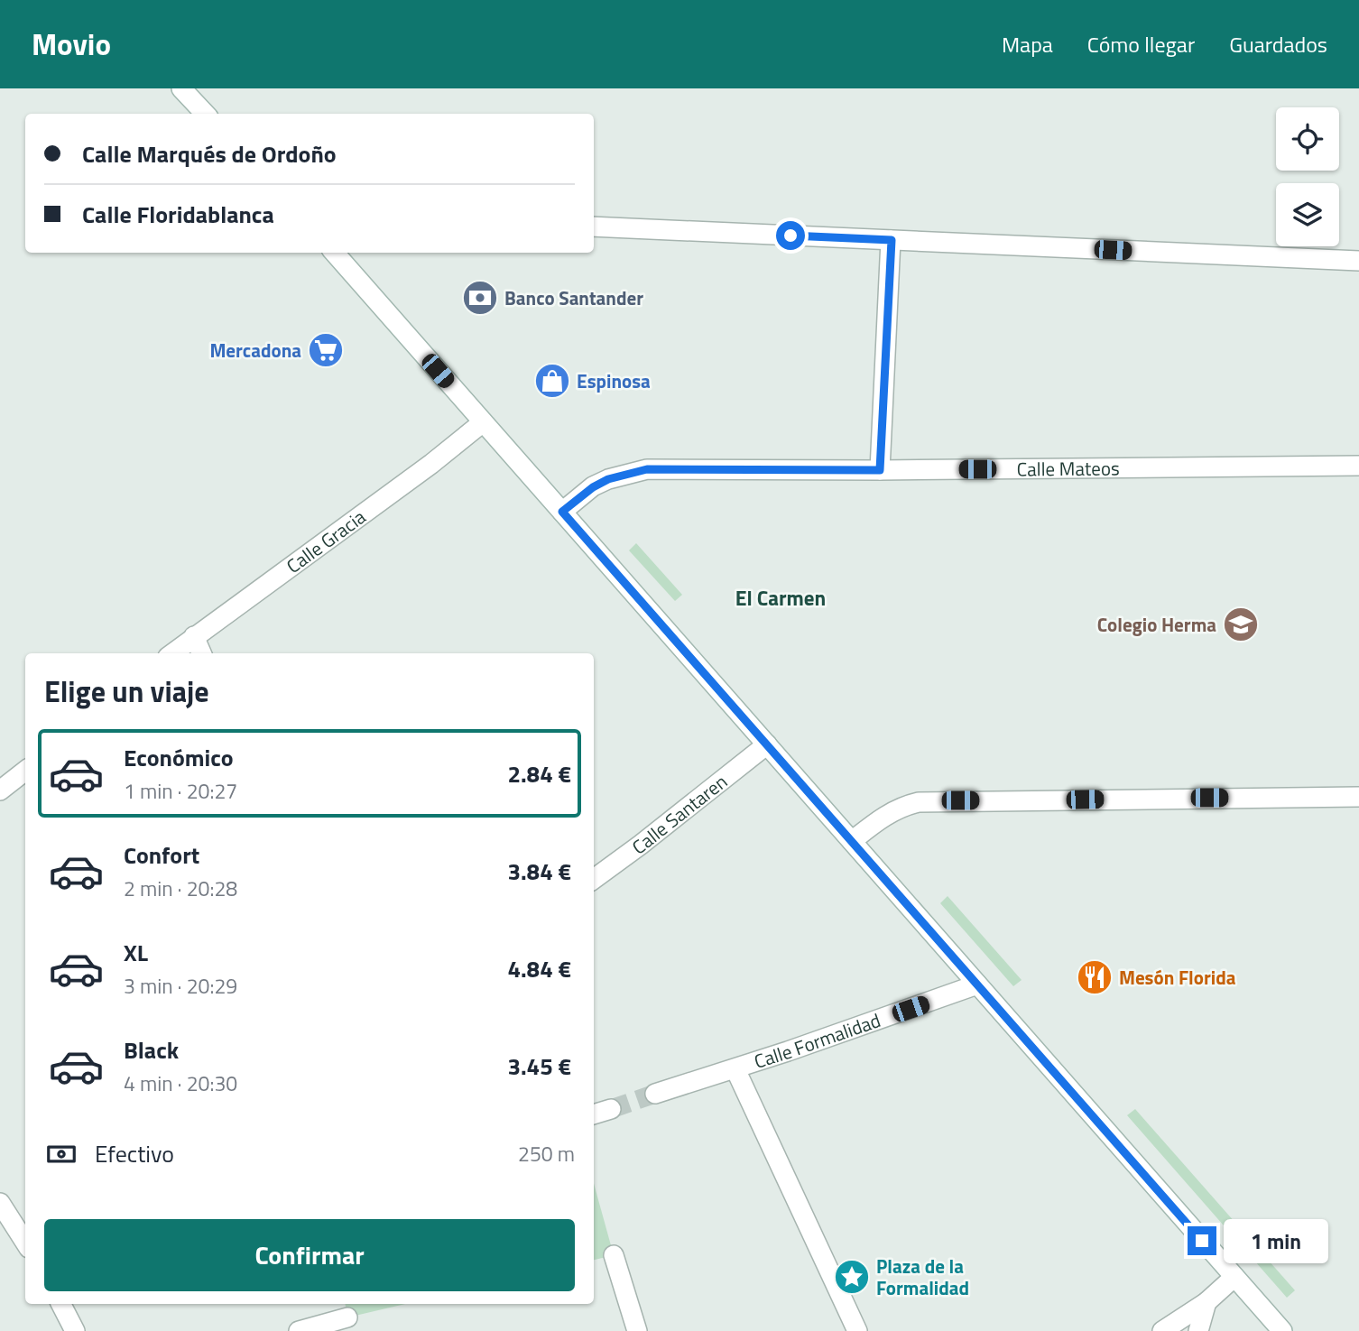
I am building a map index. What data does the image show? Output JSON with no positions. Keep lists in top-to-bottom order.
{
  "streets": {
    "street": [
      "Calle Mateos",
      "Calle Gracia",
      "Calle Santaren",
      "Calle Formalidad"
    ]
  },
  "districts": ["El Carmen"],
  "places": {
    "bank": ["Banco Santander"],
    "supermarket": ["Mercadona"],
    "shop": ["Espinosa"],
    "school or university": ["Colegio Herma"],
    "restaurant": ["Mesón Florida"],
    "place": ["Plaza de la Formalidad"]
  },
  "page": {
    "header": "Movio",
    "nav": ["Mapa", "Cómo llegar", "Guardados"],
    "banner": ["Calle Marqués de Ordoño", "Calle Floridablanca"],
    "heading": "Elige un viaje",
    "list": [
      {
        "name": "Económico",
        "note": "1 min · 20:27",
        "value": "2.84 €"
      },
      {
        "name": "Confort",
        "note": "2 min · 20:28",
        "value": "3.84 €"
      },
      {
        "name": "XL",
        "note": "3 min · 20:29",
        "value": "4.84 €"
      },
      {
        "name": "Black",
        "note": "4 min · 20:30",
        "value": "3.45 €"
      }
    ],
    "pay": ["Efectivo", "250 m"],
    "buttons": "Confirmar",
    "bubble": "1 min"
  }
}
